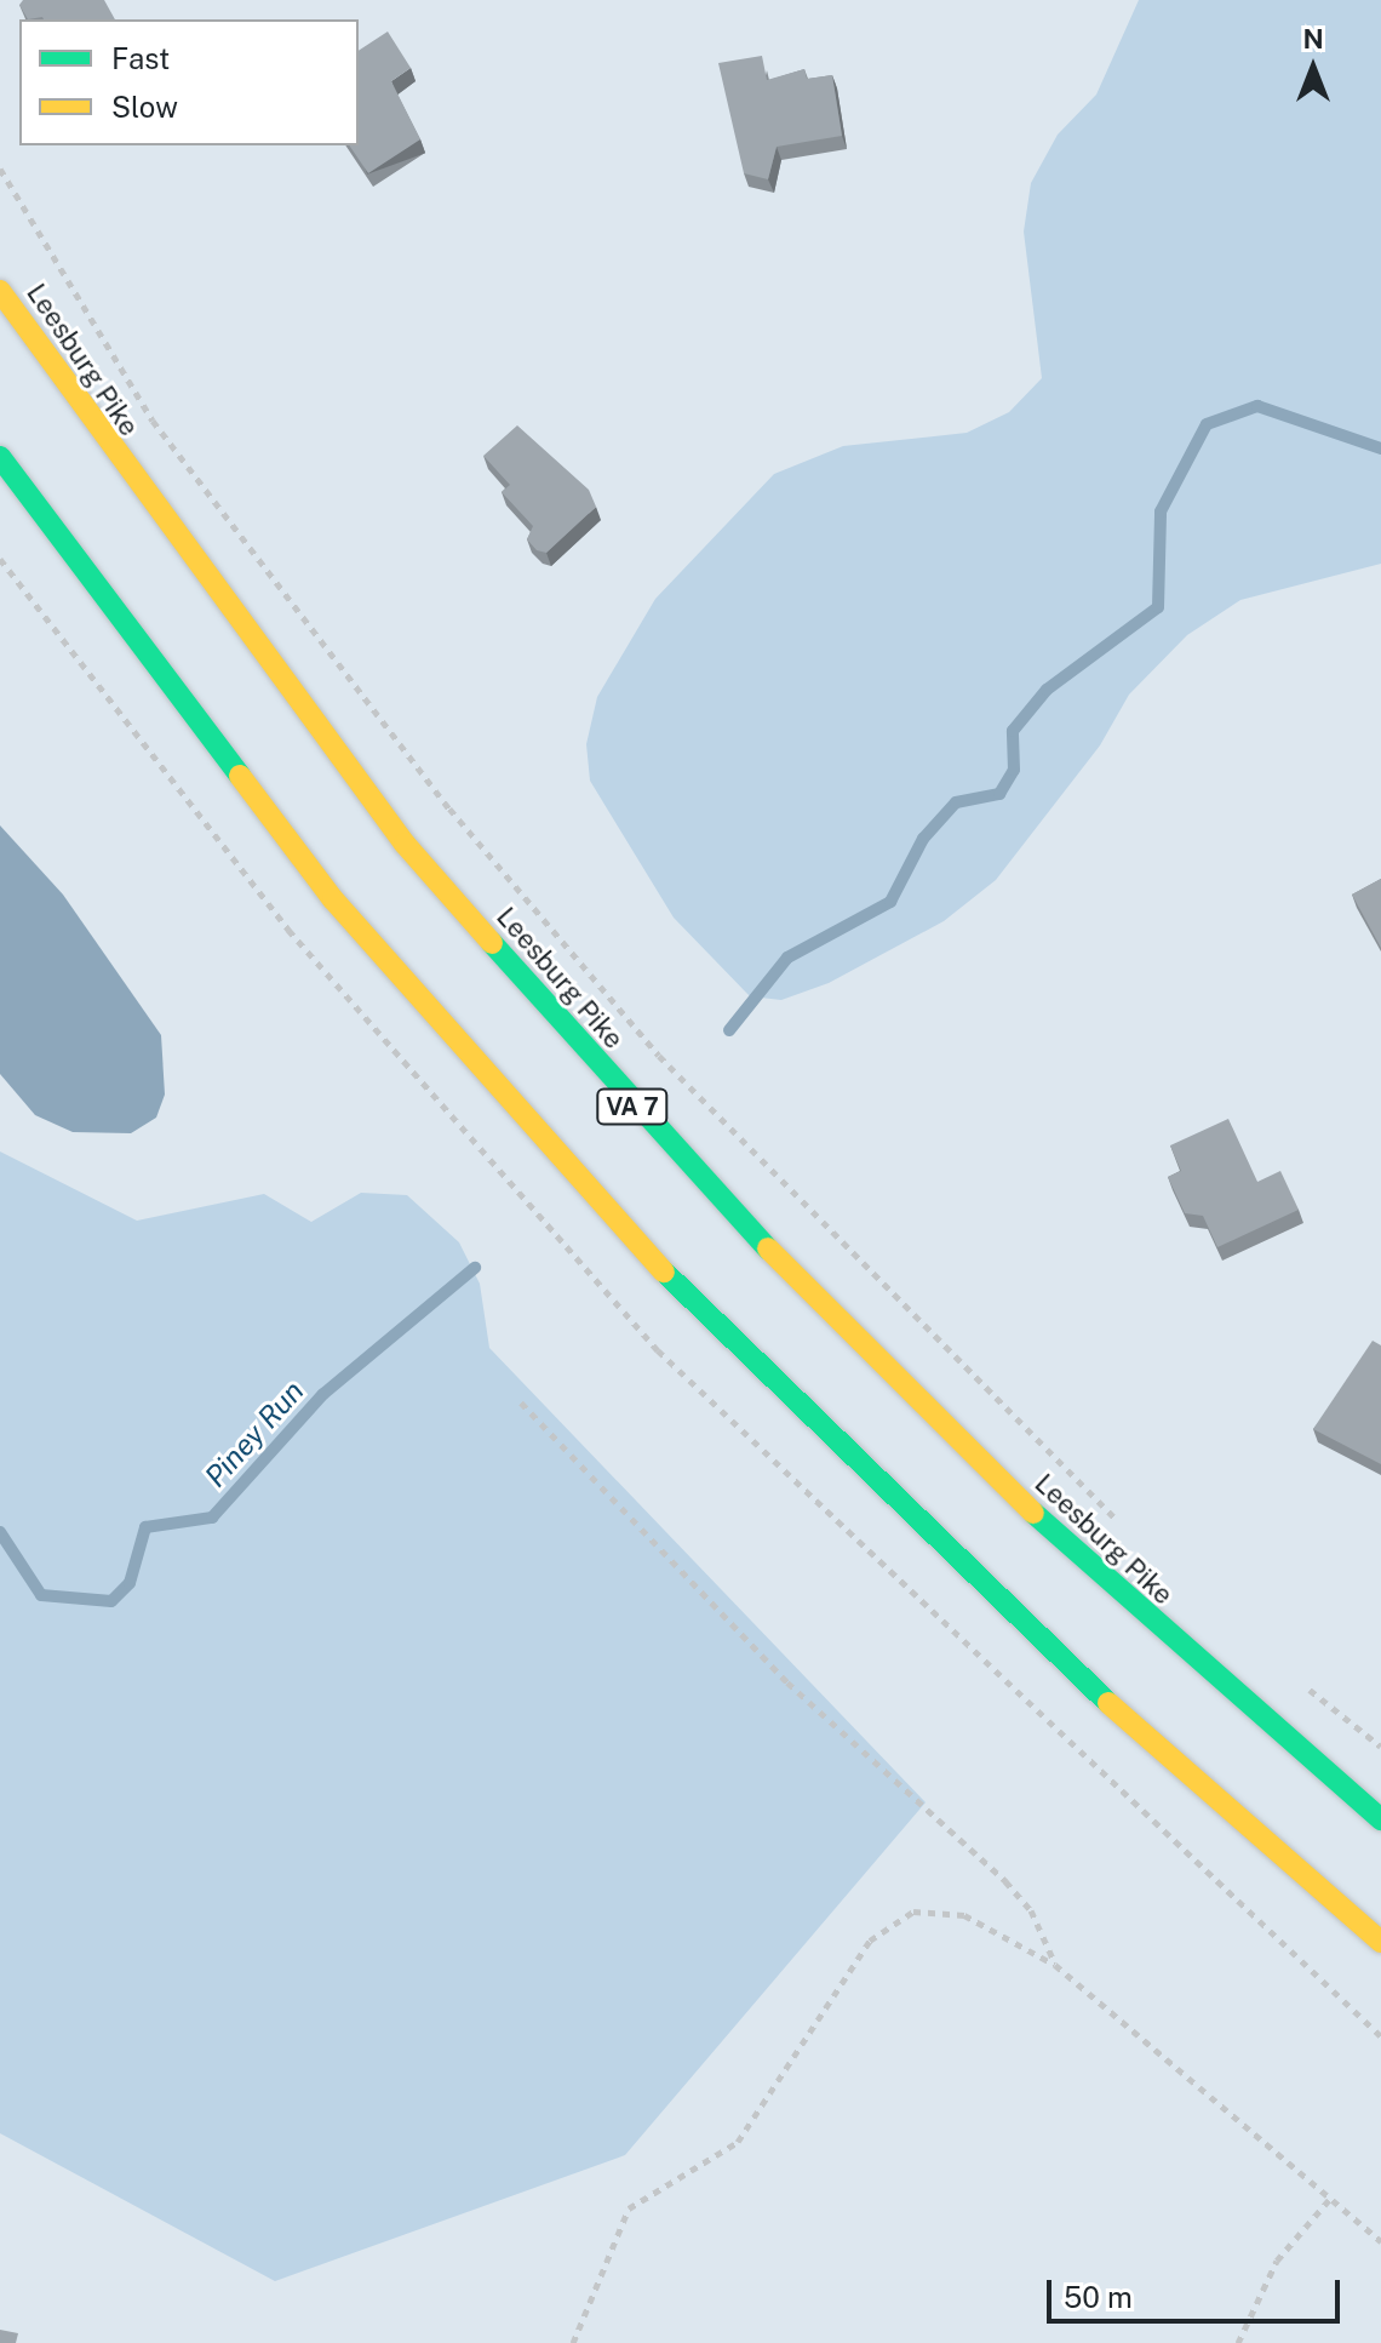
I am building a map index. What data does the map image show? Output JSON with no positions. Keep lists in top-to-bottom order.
{
  "streets": {
    "highway": ["Leesburg Pike", "VA 7"]
  },
  "water": ["Piney Run"],
  "legend": ["Fast", "Slow"],
  "scale_bar": "50 m",
  "north": "top"
}
